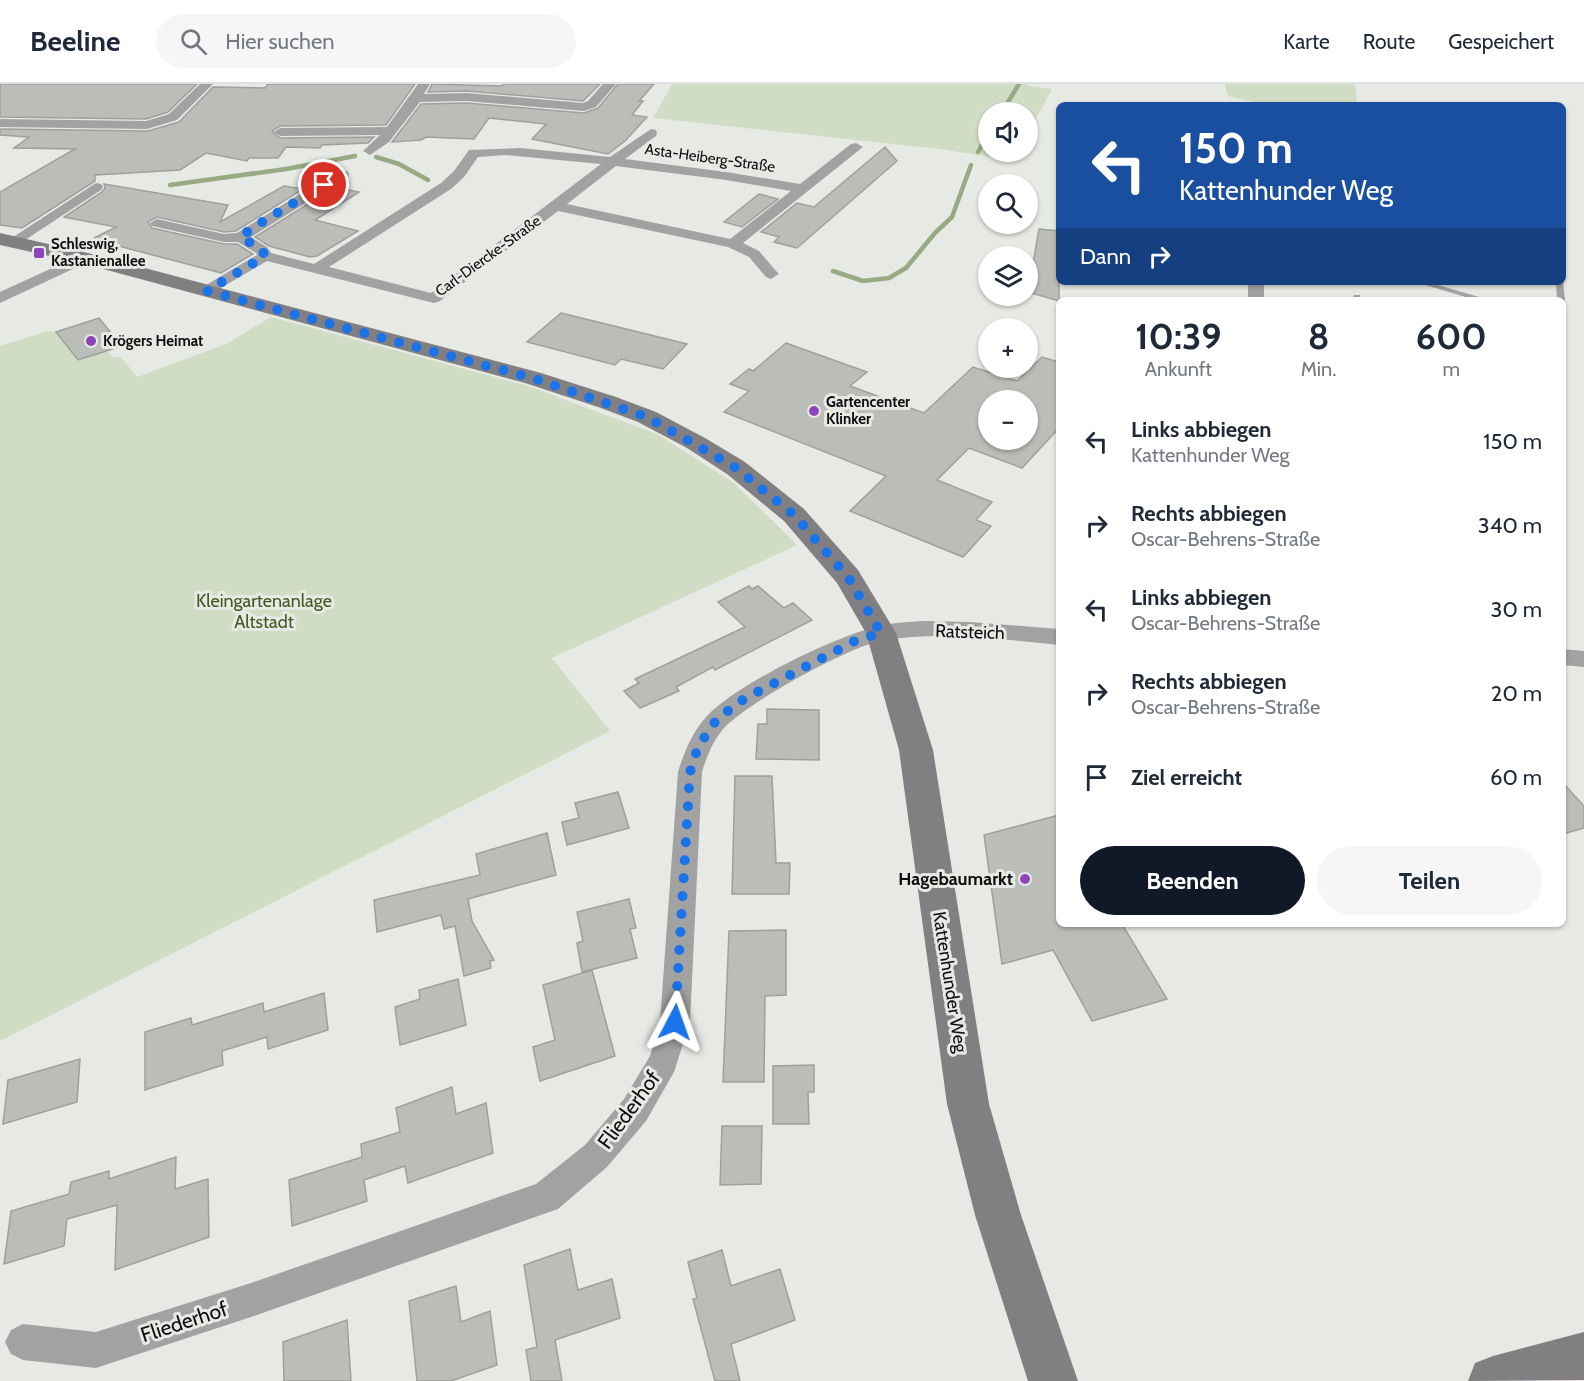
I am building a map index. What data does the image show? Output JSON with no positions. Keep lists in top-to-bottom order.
{
  "streets": {
    "street": [
      "Asta-Heiberg-Straße",
      "Carl-Diercke-Straße",
      "Ratsteich",
      "Kattenhunder Weg",
      "Fliederhof"
    ]
  },
  "crossings": [
    ["Asta-Heiberg-Straße", "Carl-Diercke-Straße"],
    ["Ratsteich", "Kattenhunder Weg"],
    ["Ratsteich", "Fliederhof"],
    ["Kattenhunder Weg", "Fliederhof"]
  ],
  "parks": ["Kleingartenanlage Altstadt"],
  "places": {
    "transit": ["Schleswig, Kastanienallee"],
    "other": ["Krögers Heimat", "Gartencenter Klinker", "Hagebaumarkt"]
  },
  "page": {
    "header": "Beeline",
    "search": "Hier suchen",
    "nav": ["Karte", "Route", "Gespeichert"],
    "map_buttons": ["+", "−"],
    "turn": ["150 m", "Kattenhunder Weg"],
    "then": "Dann",
    "eta": [
      "10:39",
      "Ankunft",
      "8",
      "Min.",
      "600",
      "m"
    ],
    "list": [
      {
        "name": "Links abbiegen",
        "note": "Kattenhunder Weg",
        "value": "150 m"
      },
      {
        "name": "Rechts abbiegen",
        "note": "Oscar-Behrens-Straße",
        "value": "340 m"
      },
      {
        "name": "Links abbiegen",
        "note": "Oscar-Behrens-Straße",
        "value": "30 m"
      },
      {
        "name": "Rechts abbiegen",
        "note": "Oscar-Behrens-Straße",
        "value": "20 m"
      },
      {
        "name": "Ziel erreicht",
        "value": "60 m"
      }
    ],
    "buttons": ["Beenden", "Teilen"]
  }
}
